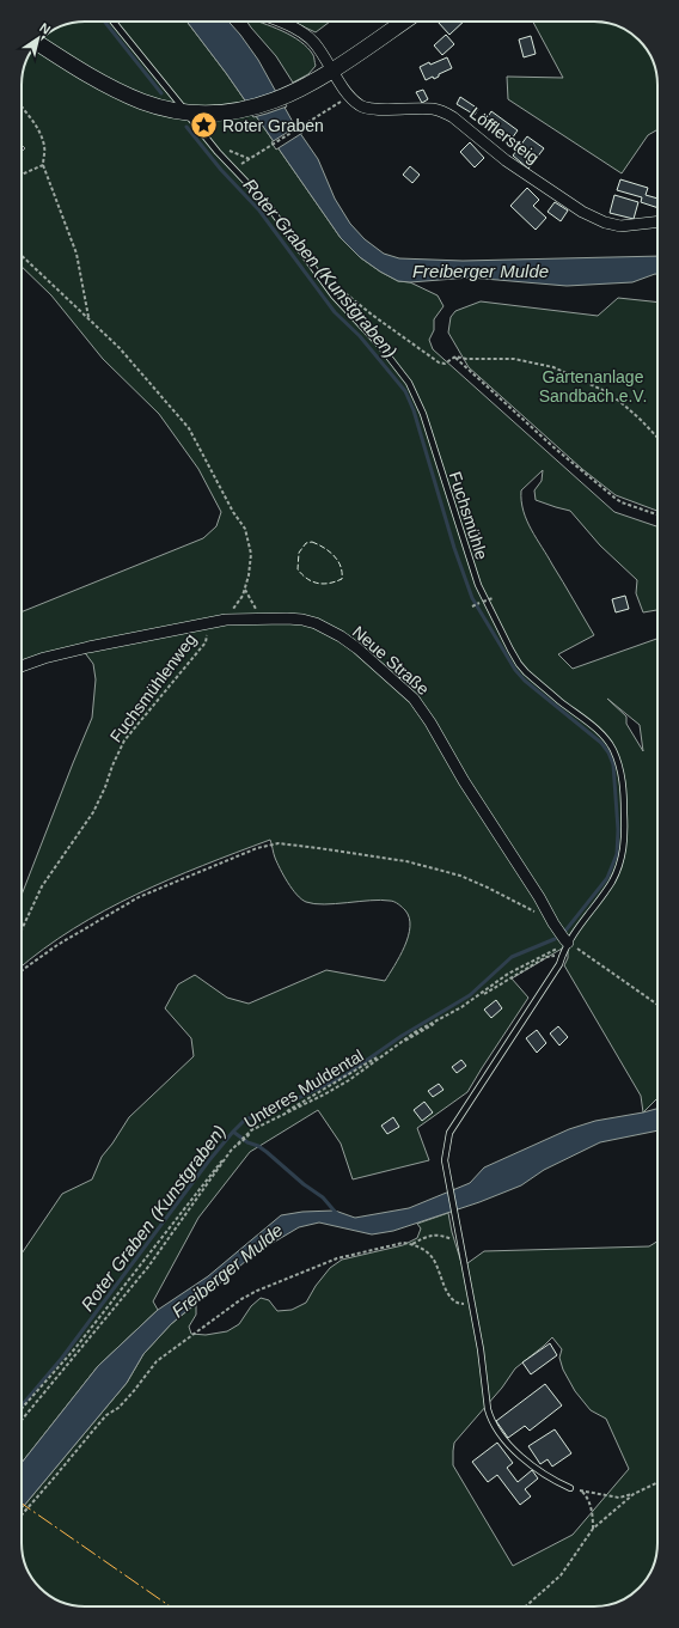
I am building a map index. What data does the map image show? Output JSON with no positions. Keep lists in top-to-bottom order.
{
  "streets": {
    "street": ["Löfflersteig", "Neue Straße"],
    "lane": ["Fuchsmühle"],
    "path": ["Fuchsmühlenweg", "Unteres Muldental"]
  },
  "crossings": [
    ["Fuchsmühle", "Neue Straße"],
    ["Fuchsmühle", "Unteres Muldental"],
    ["Neue Straße", "Fuchsmühlenweg"]
  ],
  "water": ["Roter Graben (Kunstgraben)", "Freiberger Mulde"],
  "parks": ["Gartenanlage Sandbach e.V."],
  "places": {
    "place": ["Roter Graben"]
  },
  "north": "top right"
}
